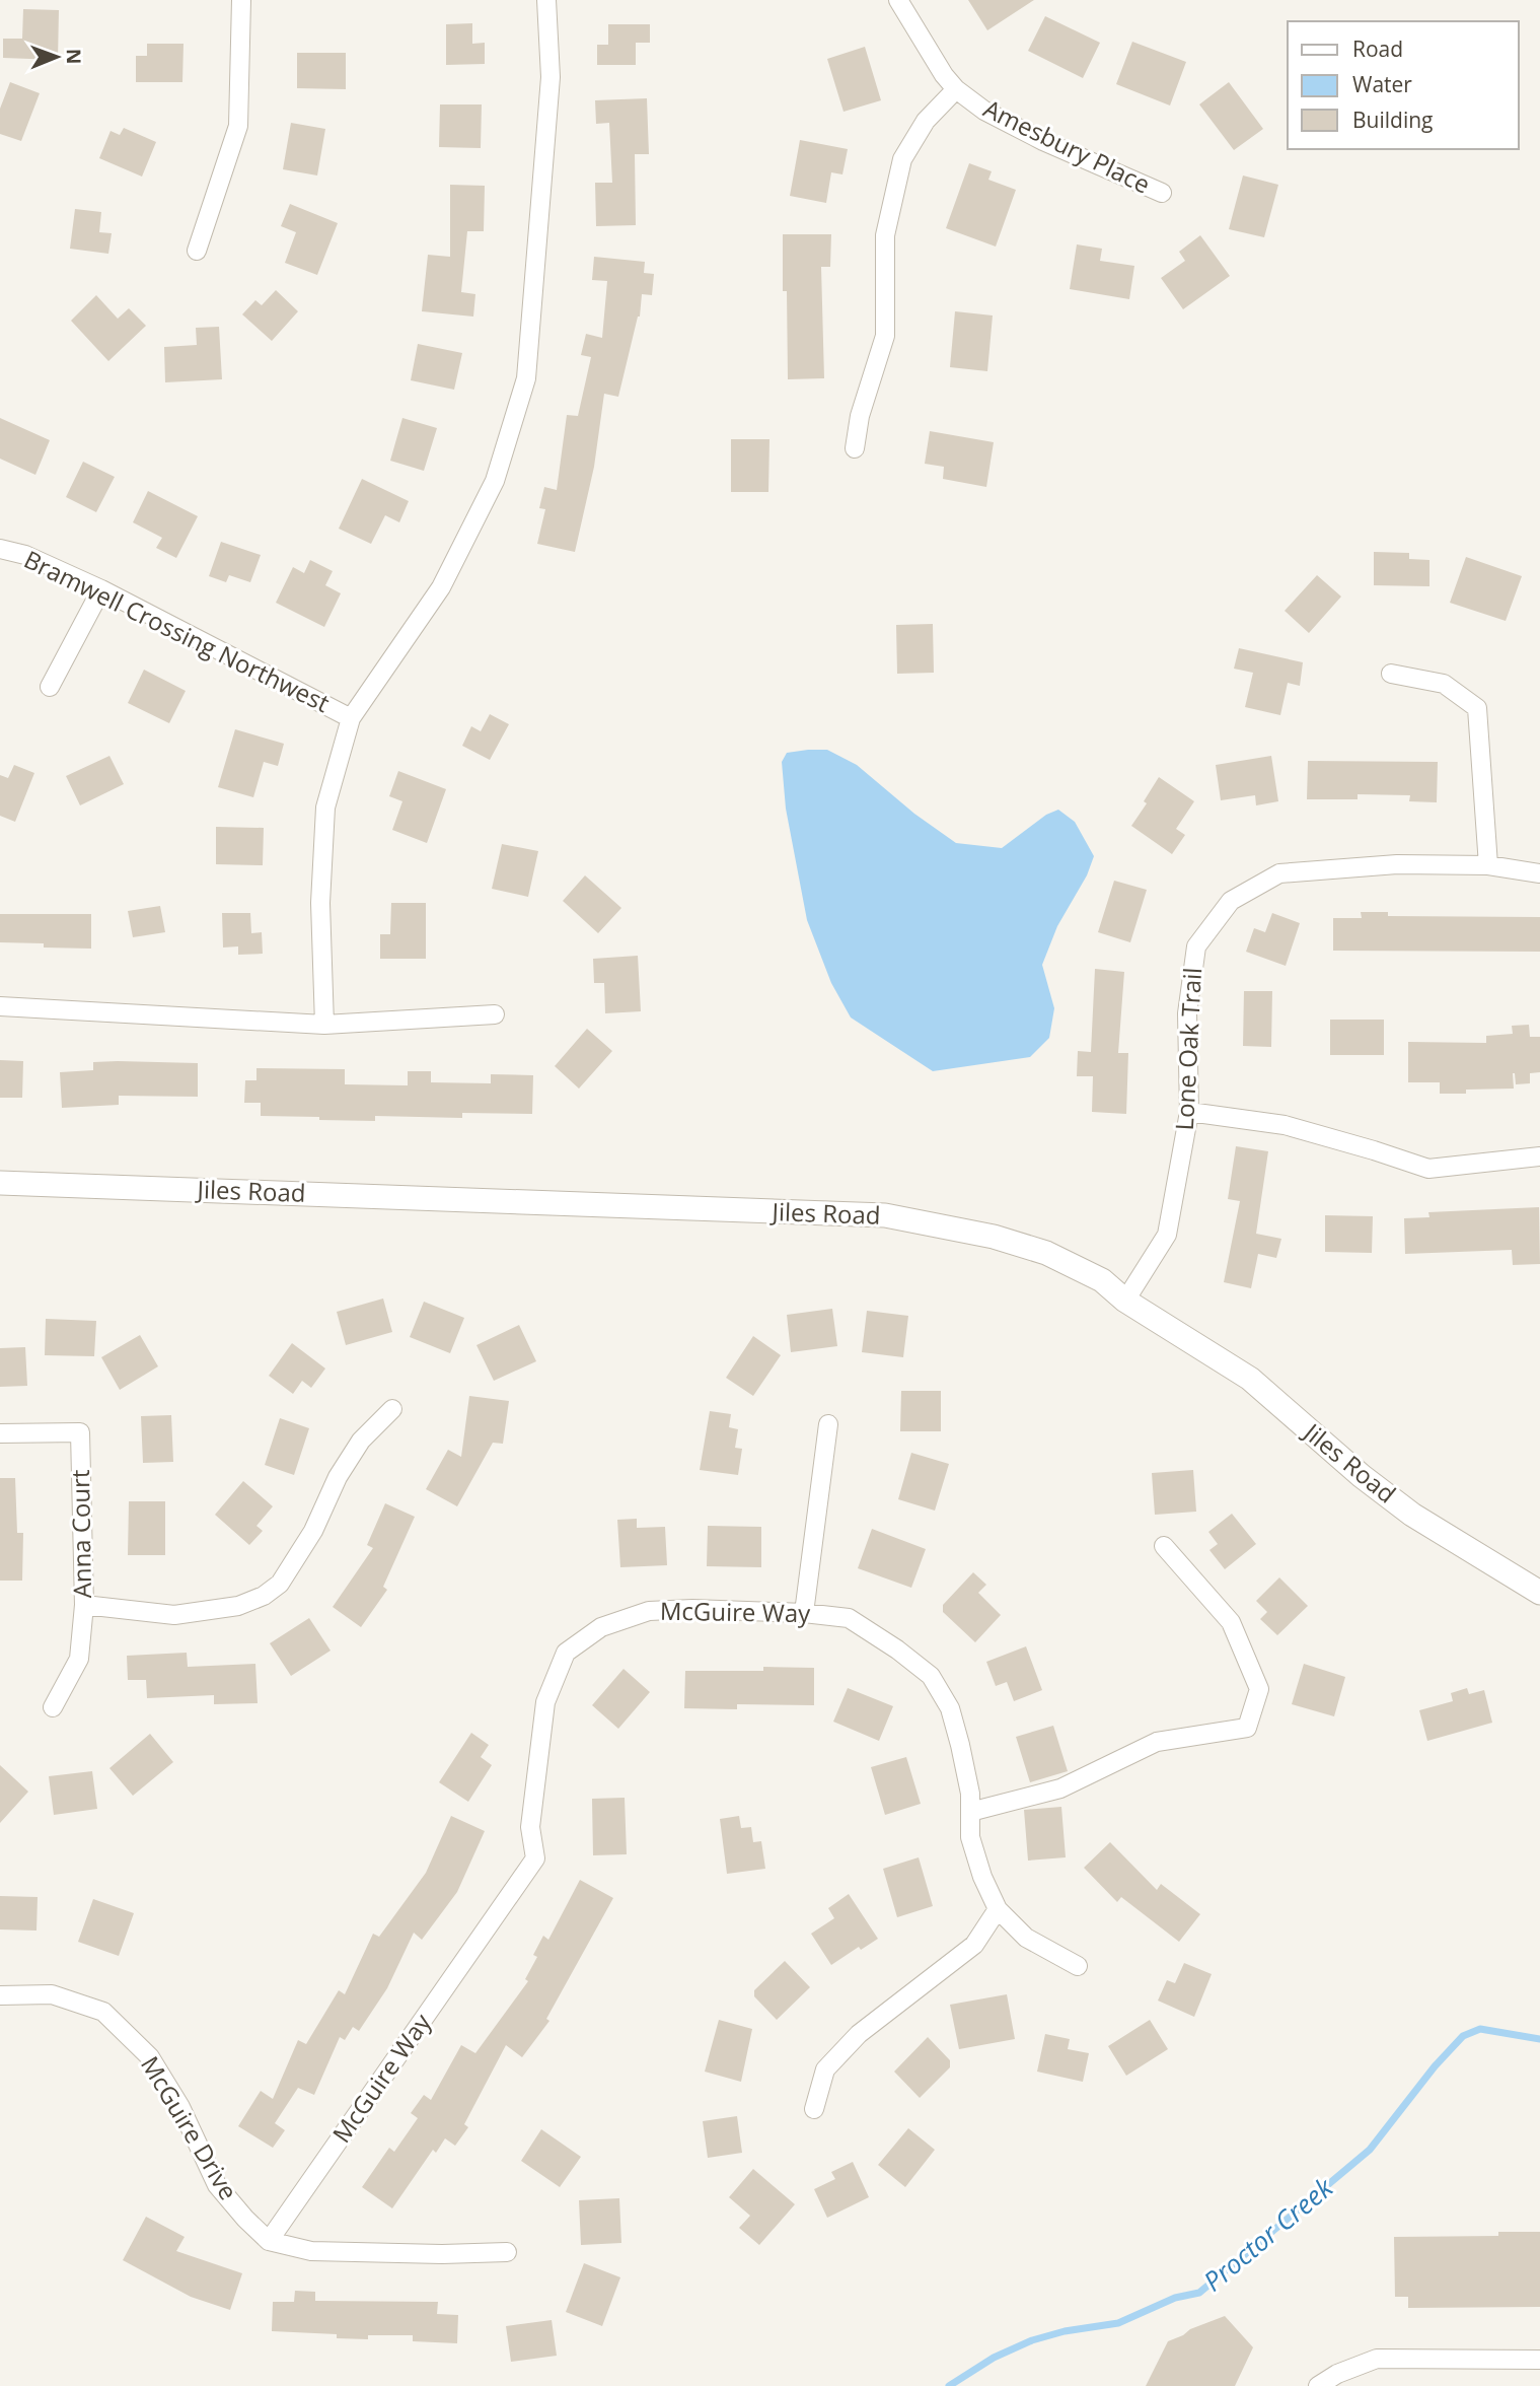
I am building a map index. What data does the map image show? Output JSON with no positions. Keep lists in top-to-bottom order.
{
  "streets": {
    "street": [
      "Amesbury Place",
      "Bramwell Crossing Northwest",
      "Lone Oak Trail",
      "Jiles Road",
      "Anna Court",
      "McGuire Way",
      "McGuire Drive"
    ]
  },
  "crossings": [
    ["Lone Oak Trail", "Jiles Road"],
    ["McGuire Way", "McGuire Drive"]
  ],
  "water": ["Proctor Creek"],
  "legend": ["Road", "Water", "Building"],
  "north": "right"
}
